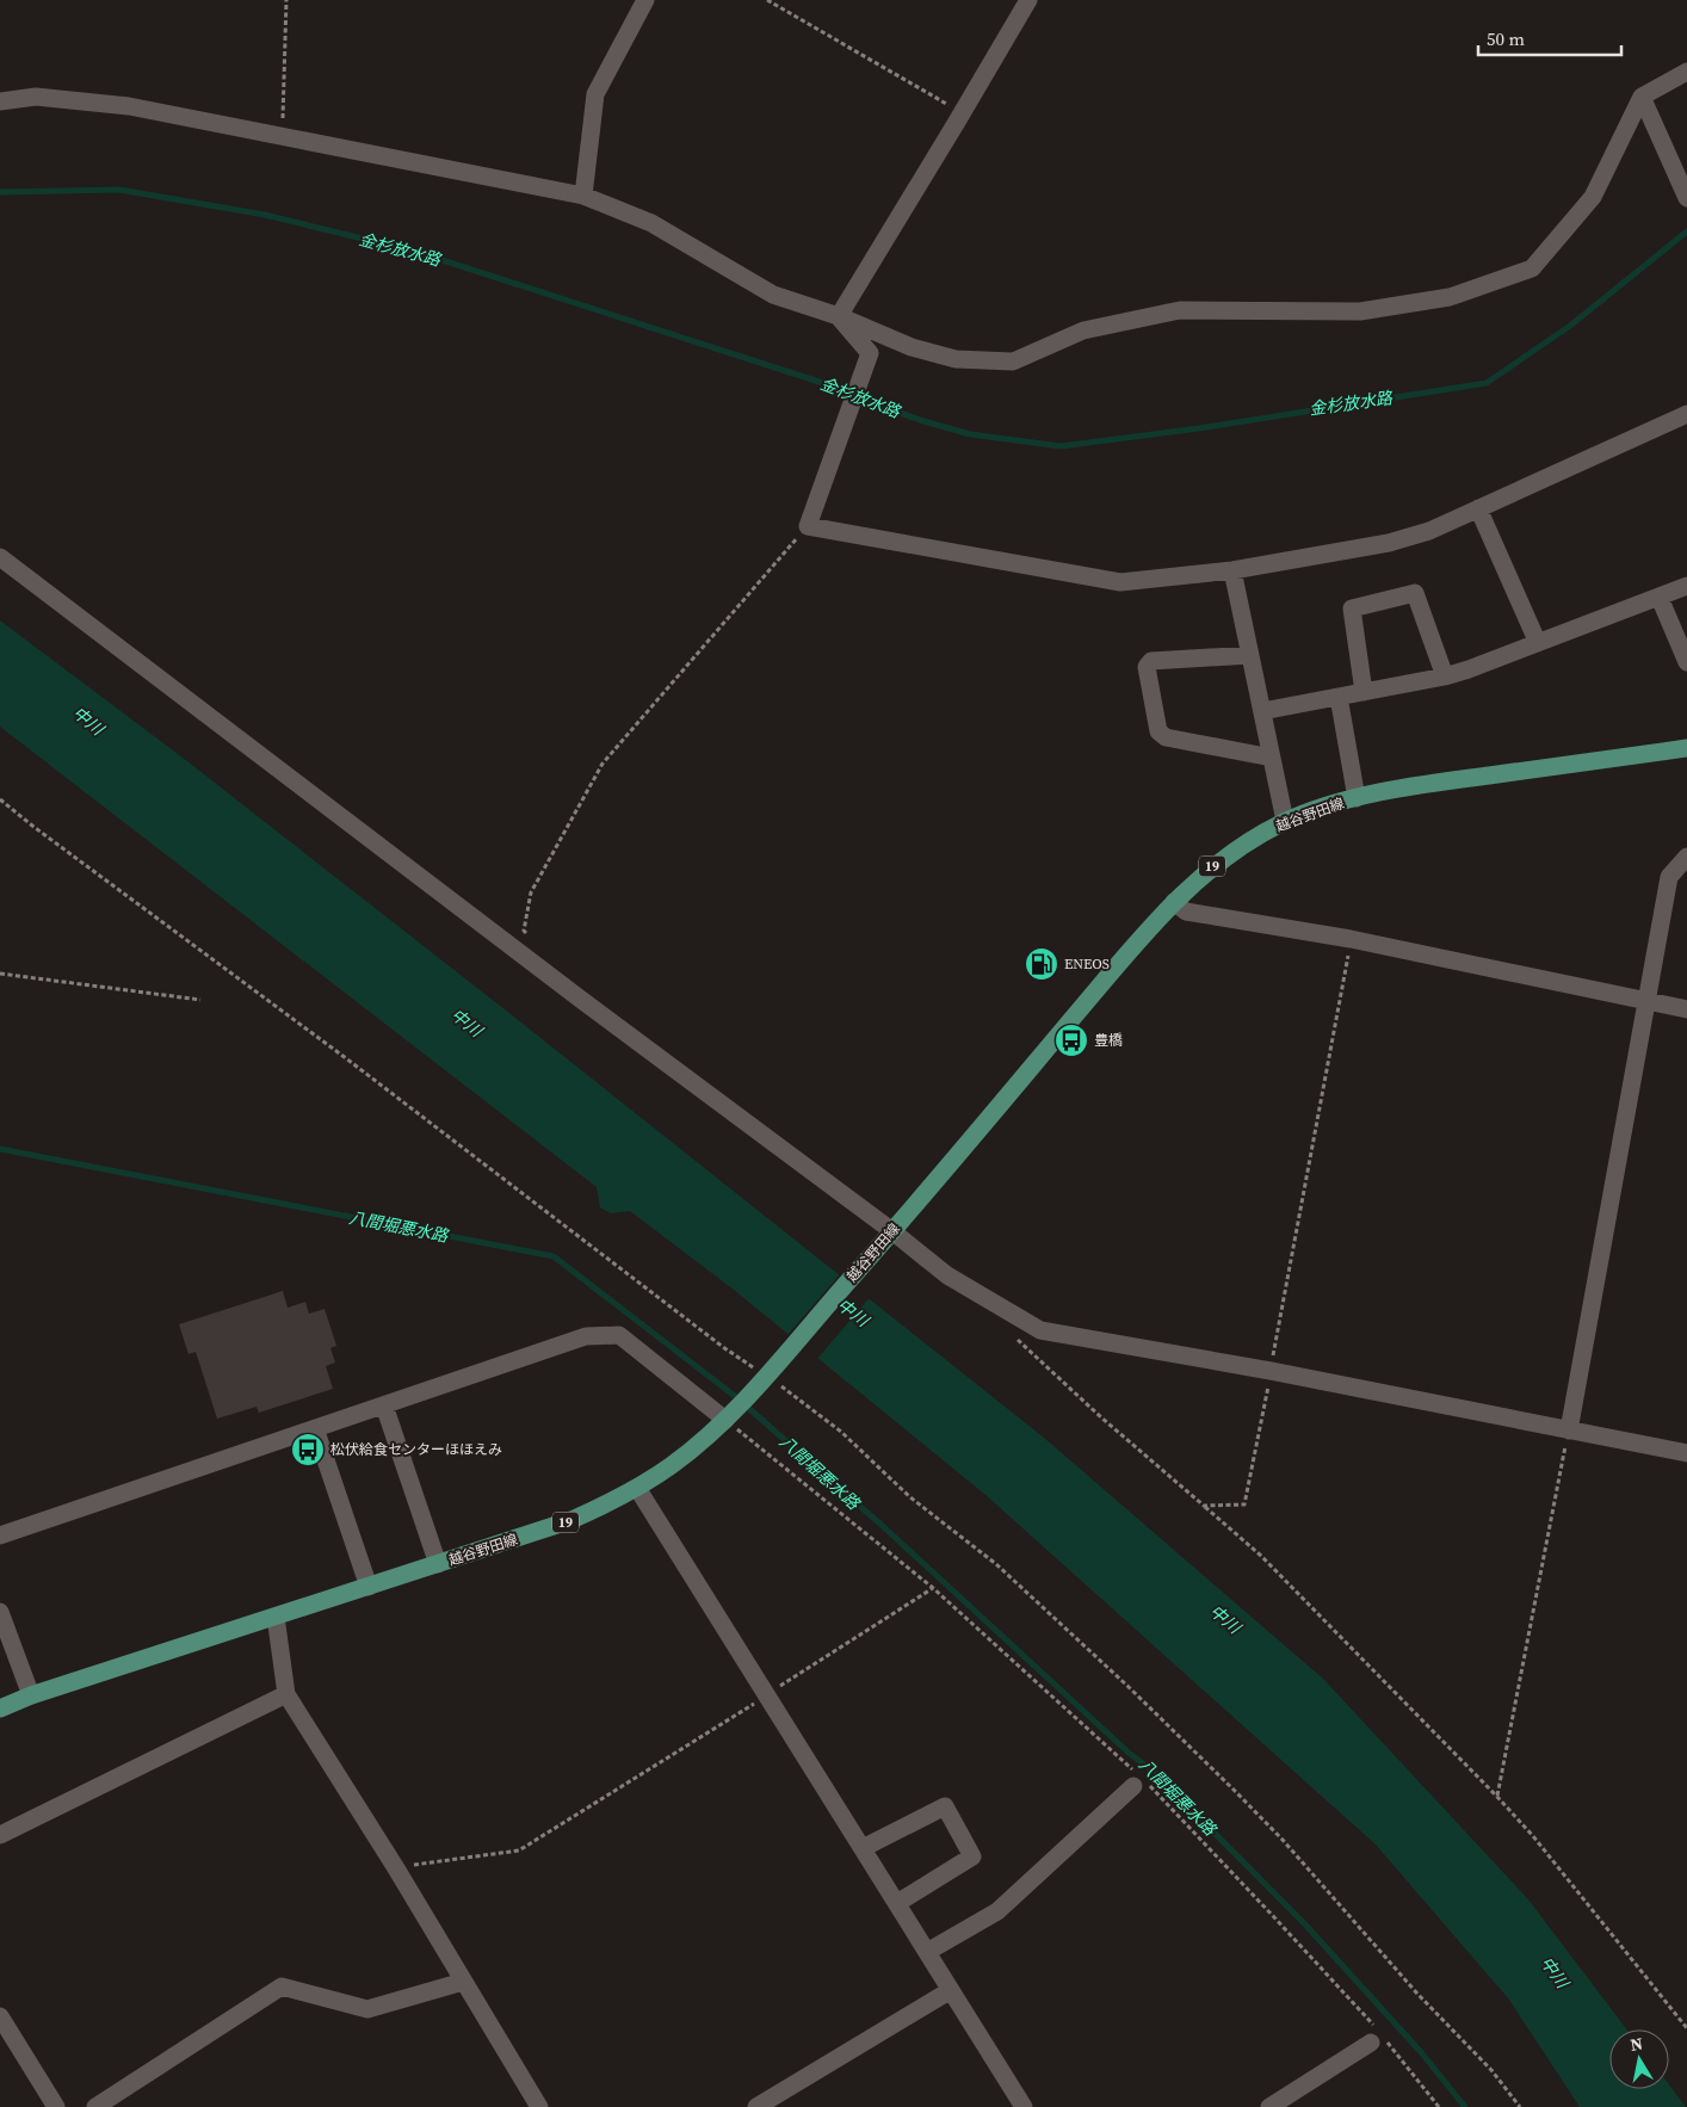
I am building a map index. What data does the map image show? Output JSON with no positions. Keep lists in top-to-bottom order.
{
  "streets": {
    "main road": ["越谷野田線", "19"]
  },
  "water": ["金杉放水路", "中川", "八間堀悪水路"],
  "places": {
    "fuel station": ["ENEOS"],
    "bus stop": ["豊橋", "松伏給食センターほほえみ"]
  },
  "scale_bar": "50 m",
  "north": "top"
}
